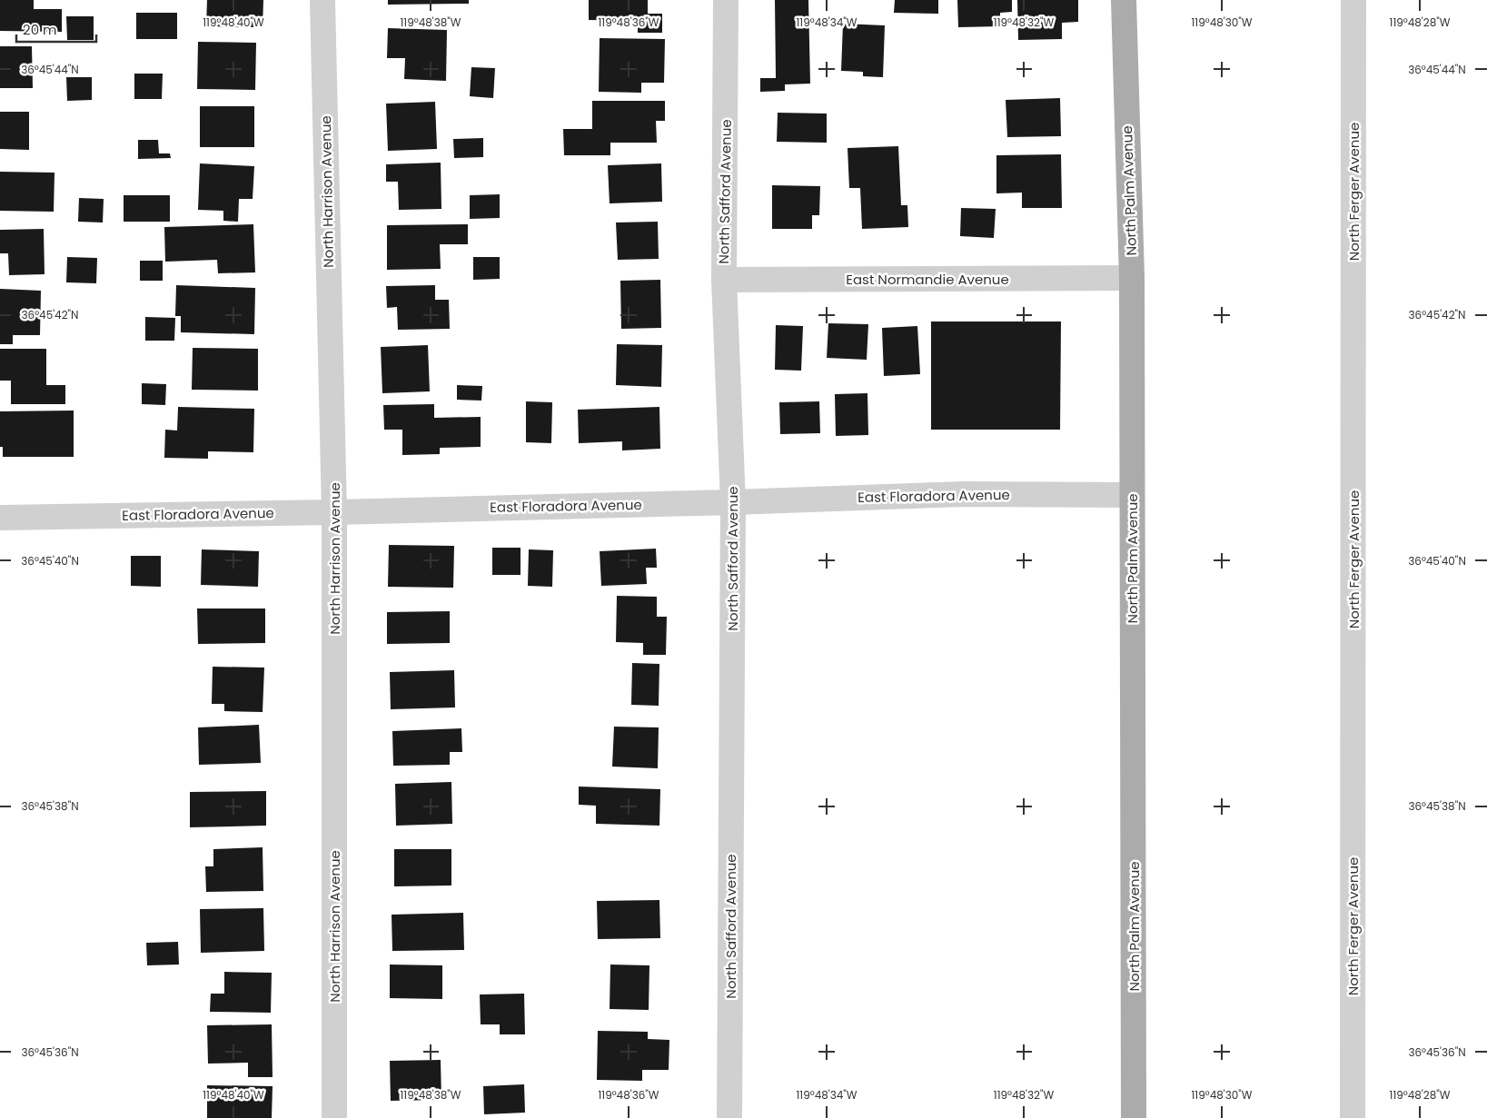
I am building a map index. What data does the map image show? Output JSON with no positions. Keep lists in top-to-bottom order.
{
  "streets": {
    "main road": ["North Palm Avenue"],
    "street": [
      "North Harrison Avenue",
      "North Safford Avenue",
      "North Ferger Avenue",
      "East Normandie Avenue",
      "East Floradora Avenue"
    ]
  },
  "crossings": [
    ["North Palm Avenue", "East Normandie Avenue"],
    ["North Palm Avenue", "East Floradora Avenue"],
    ["North Harrison Avenue", "East Floradora Avenue"],
    ["North Safford Avenue", "East Normandie Avenue"],
    ["North Safford Avenue", "East Floradora Avenue"]
  ],
  "scale_bar": "20 m",
  "coordinates": [
    "119°48'40\"W",
    "119°48'38\"W",
    "119°48'36\"W",
    "119°48'34\"W",
    "119°48'32\"W",
    "119°48'30\"W",
    "119°48'28\"W",
    "36°45'44\"N",
    "36°45'42\"N",
    "36°45'40\"N",
    "36°45'38\"N",
    "36°45'36\"N"
  ]
}
